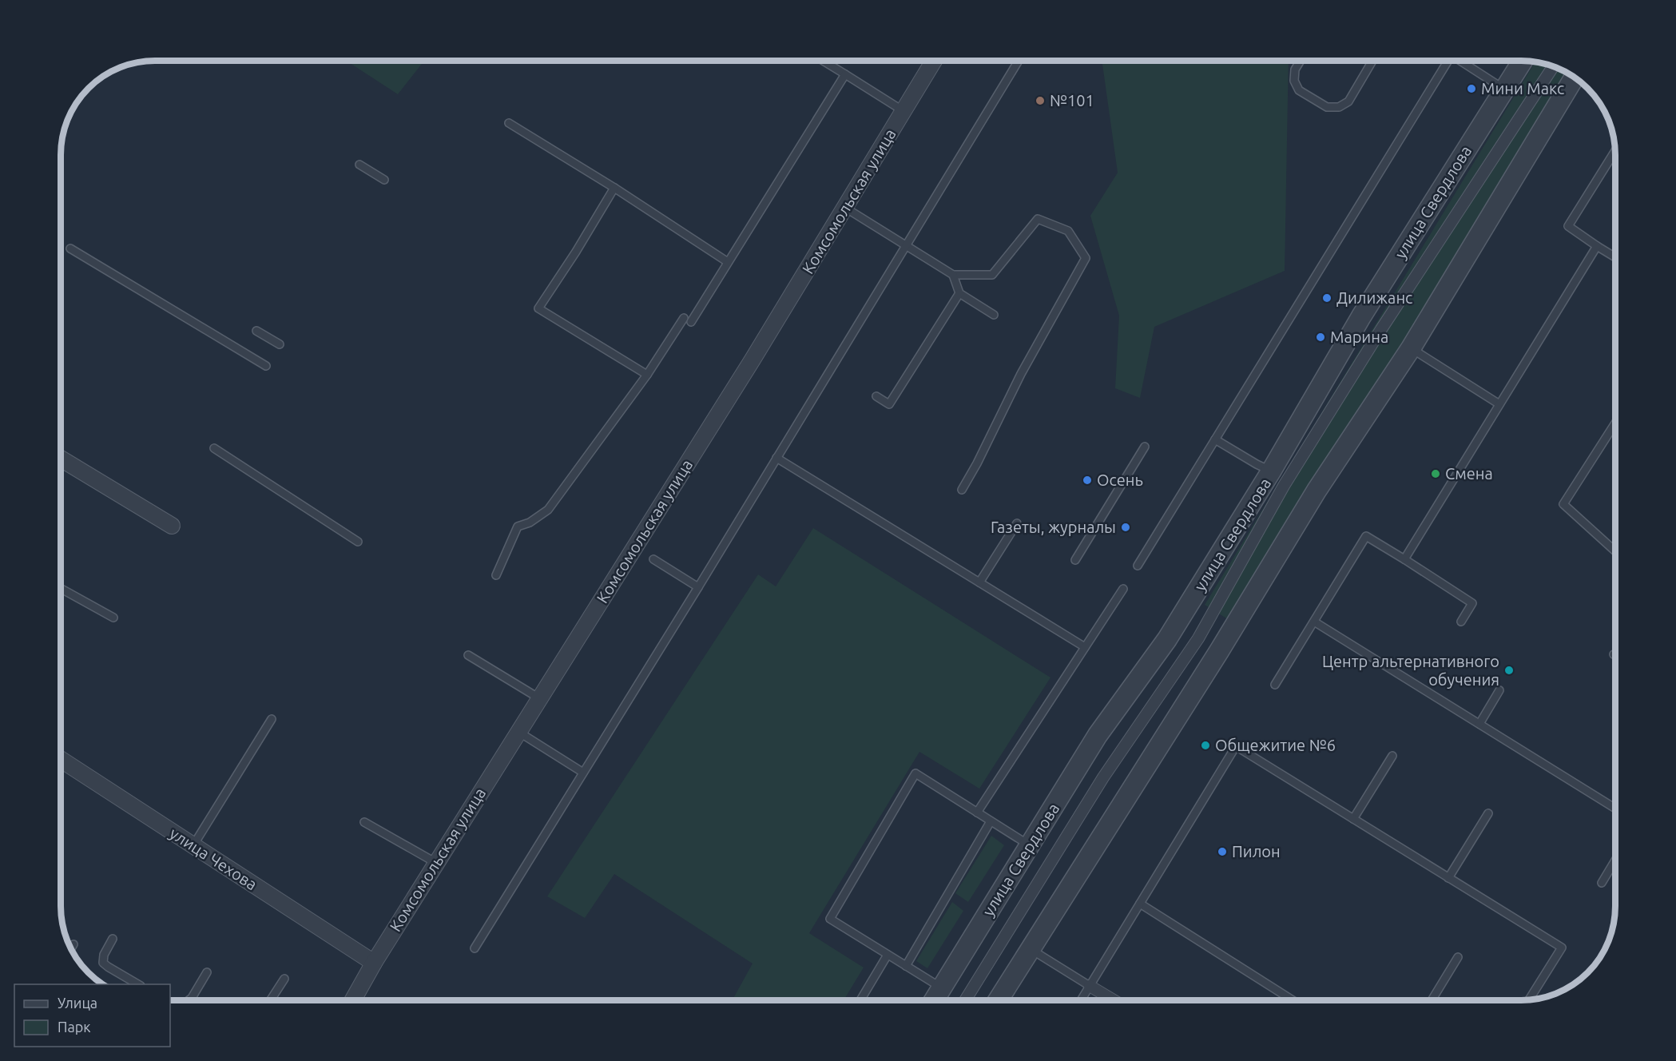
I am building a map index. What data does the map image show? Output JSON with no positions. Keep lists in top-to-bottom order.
{
  "streets": {
    "street": ["Комсомольская улица", "улица Свердлова", "улица Чехова"]
  },
  "crossings": [
    ["Комсомольская улица", "улица Чехова"]
  ],
  "places": [
    "Мини Макс",
    "№101",
    "Дилижанс",
    "Марина",
    "Смена",
    "Осень",
    "Газеты, журналы",
    "Центр альтернативного обучения",
    "Общежитие №6",
    "Пилон"
  ],
  "legend": ["Улица", "Парк"]
}
